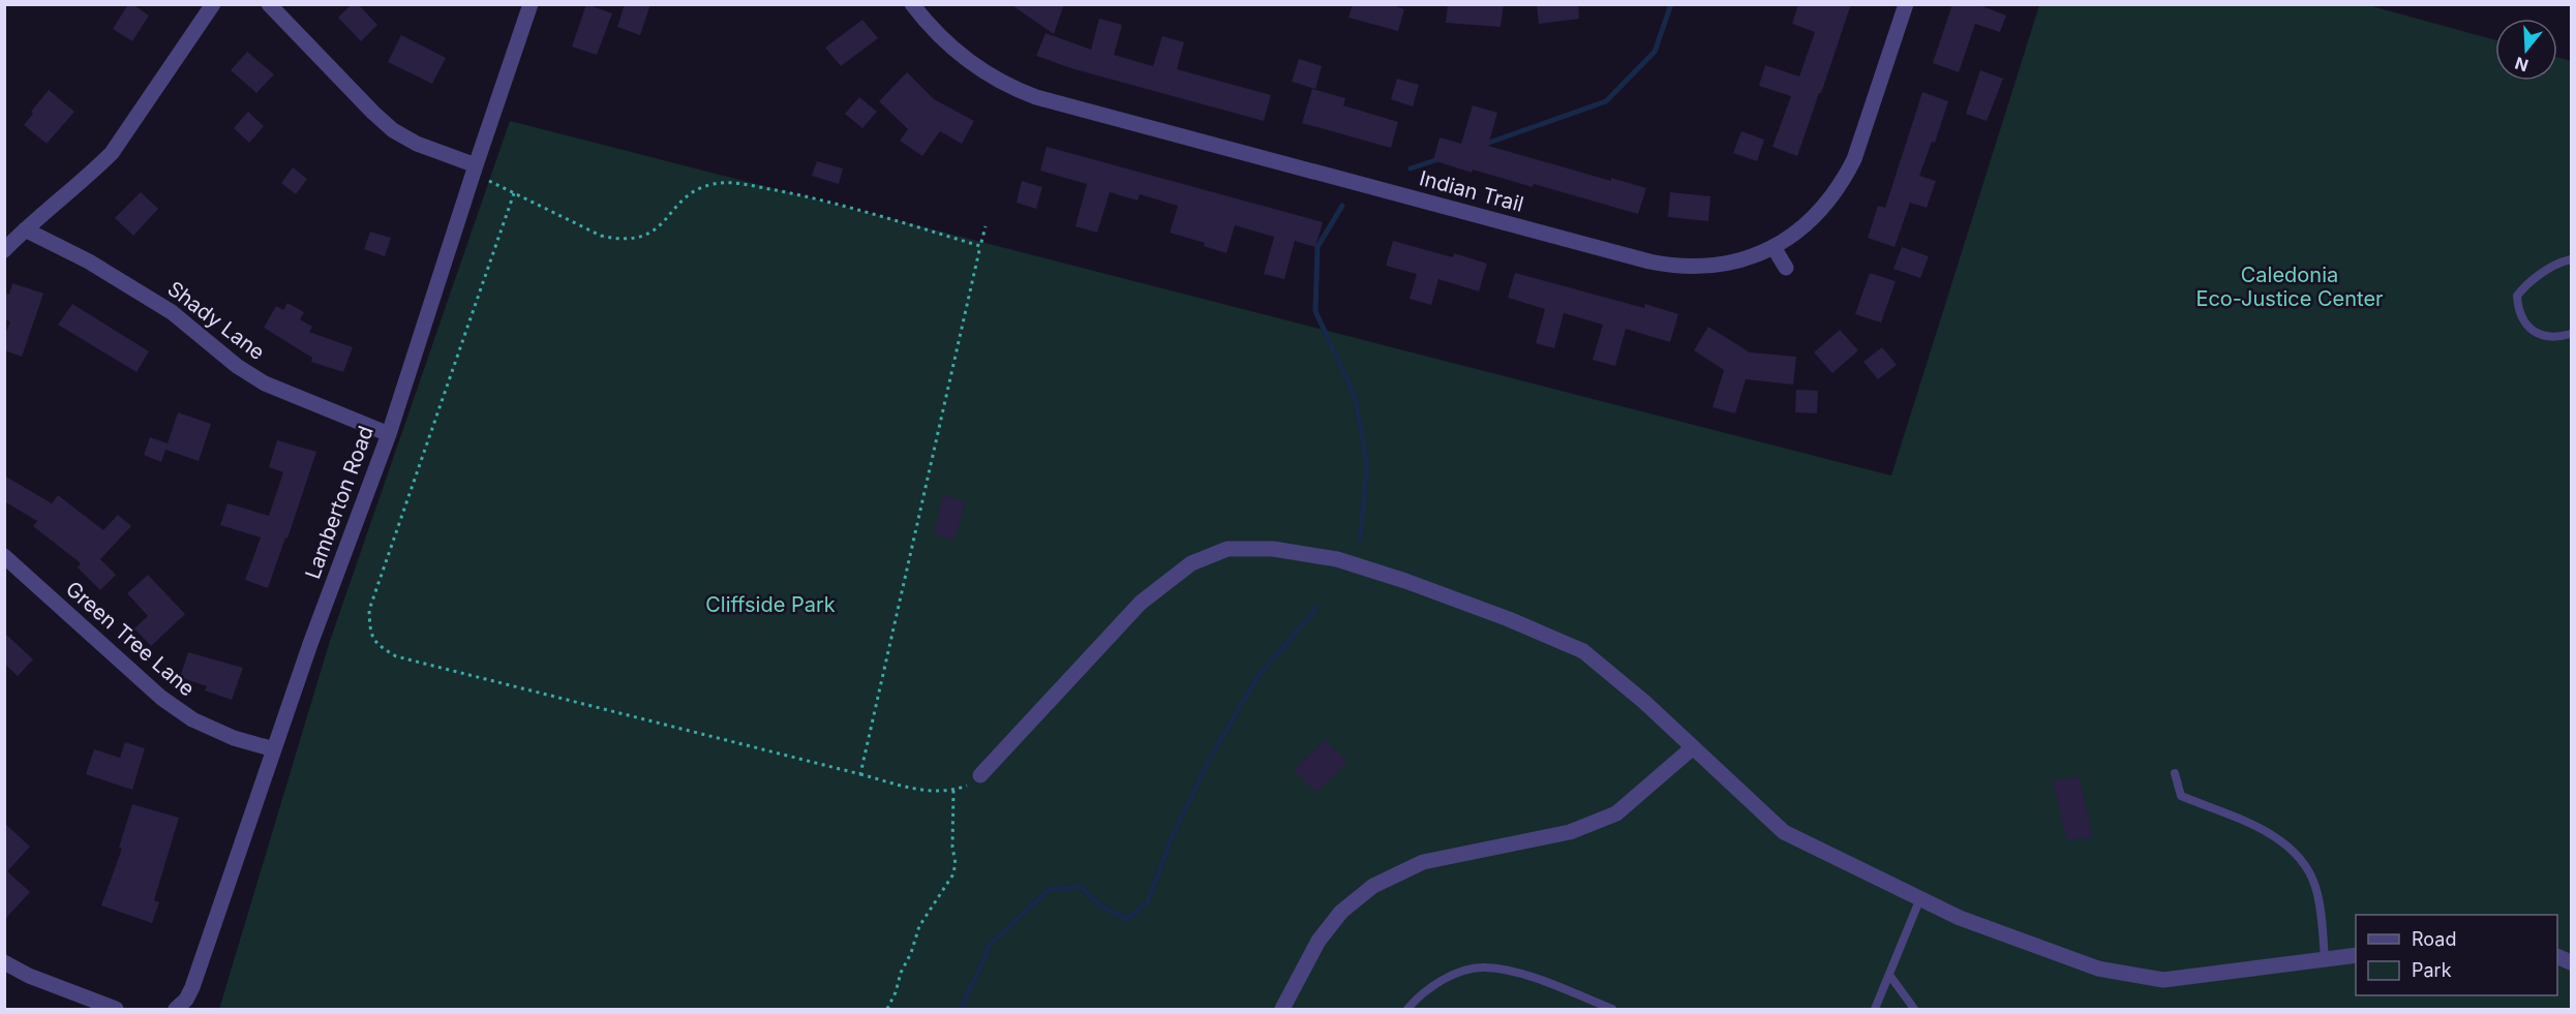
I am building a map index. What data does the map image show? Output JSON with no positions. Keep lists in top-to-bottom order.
{
  "streets": {
    "street": [
      "Indian Trail",
      "Shady Lane",
      "Lamberton Road",
      "Green Tree Lane"
    ]
  },
  "crossings": [
    ["Shady Lane", "Lamberton Road"],
    ["Lamberton Road", "Green Tree Lane"]
  ],
  "parks": ["Caledonia Eco-Justice Center", "Cliffside Park"],
  "legend": ["Road", "Park"],
  "north": "bottom"
}
